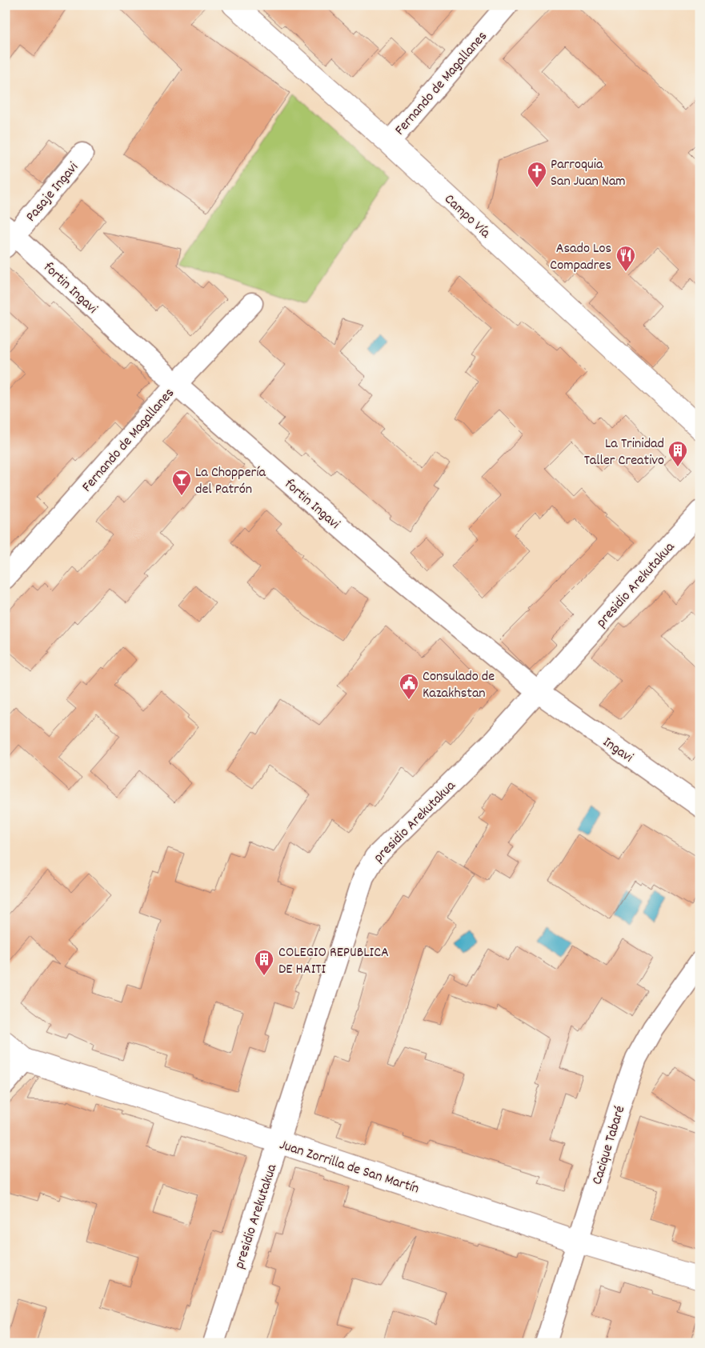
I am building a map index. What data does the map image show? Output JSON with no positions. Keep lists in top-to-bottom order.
{
  "streets": {
    "street": [
      "Fernando de Magallanes",
      "Pasaje Ingavi",
      "Campo Vía",
      "fortin Ingavi",
      "presidio Arekutakua",
      "Ingavi",
      "Cacique Tabaré",
      "Juan Zorrilla de San Martín"
    ]
  },
  "crossings": [
    ["Fernando de Magallanes", "Campo Vía"],
    ["Fernando de Magallanes", "fortin Ingavi"],
    ["Pasaje Ingavi", "fortin Ingavi"],
    ["fortin Ingavi", "presidio Arekutakua"],
    ["fortin Ingavi", "Ingavi"],
    ["presidio Arekutakua", "Ingavi"],
    ["presidio Arekutakua", "Juan Zorrilla de San Martín"],
    ["Cacique Tabaré", "Juan Zorrilla de San Martín"]
  ],
  "places": {
    "church": ["Parroquia San Juan Nam"],
    "restaurant": ["Asado Los Compadres"],
    "building": ["La Trinidad Taller Creativo", "COLEGIO REPUBLICA DE HAITI"],
    "bar": ["La Choppería del Patrón"],
    "public building": ["Consulado de Kazakhstan"]
  }
}
